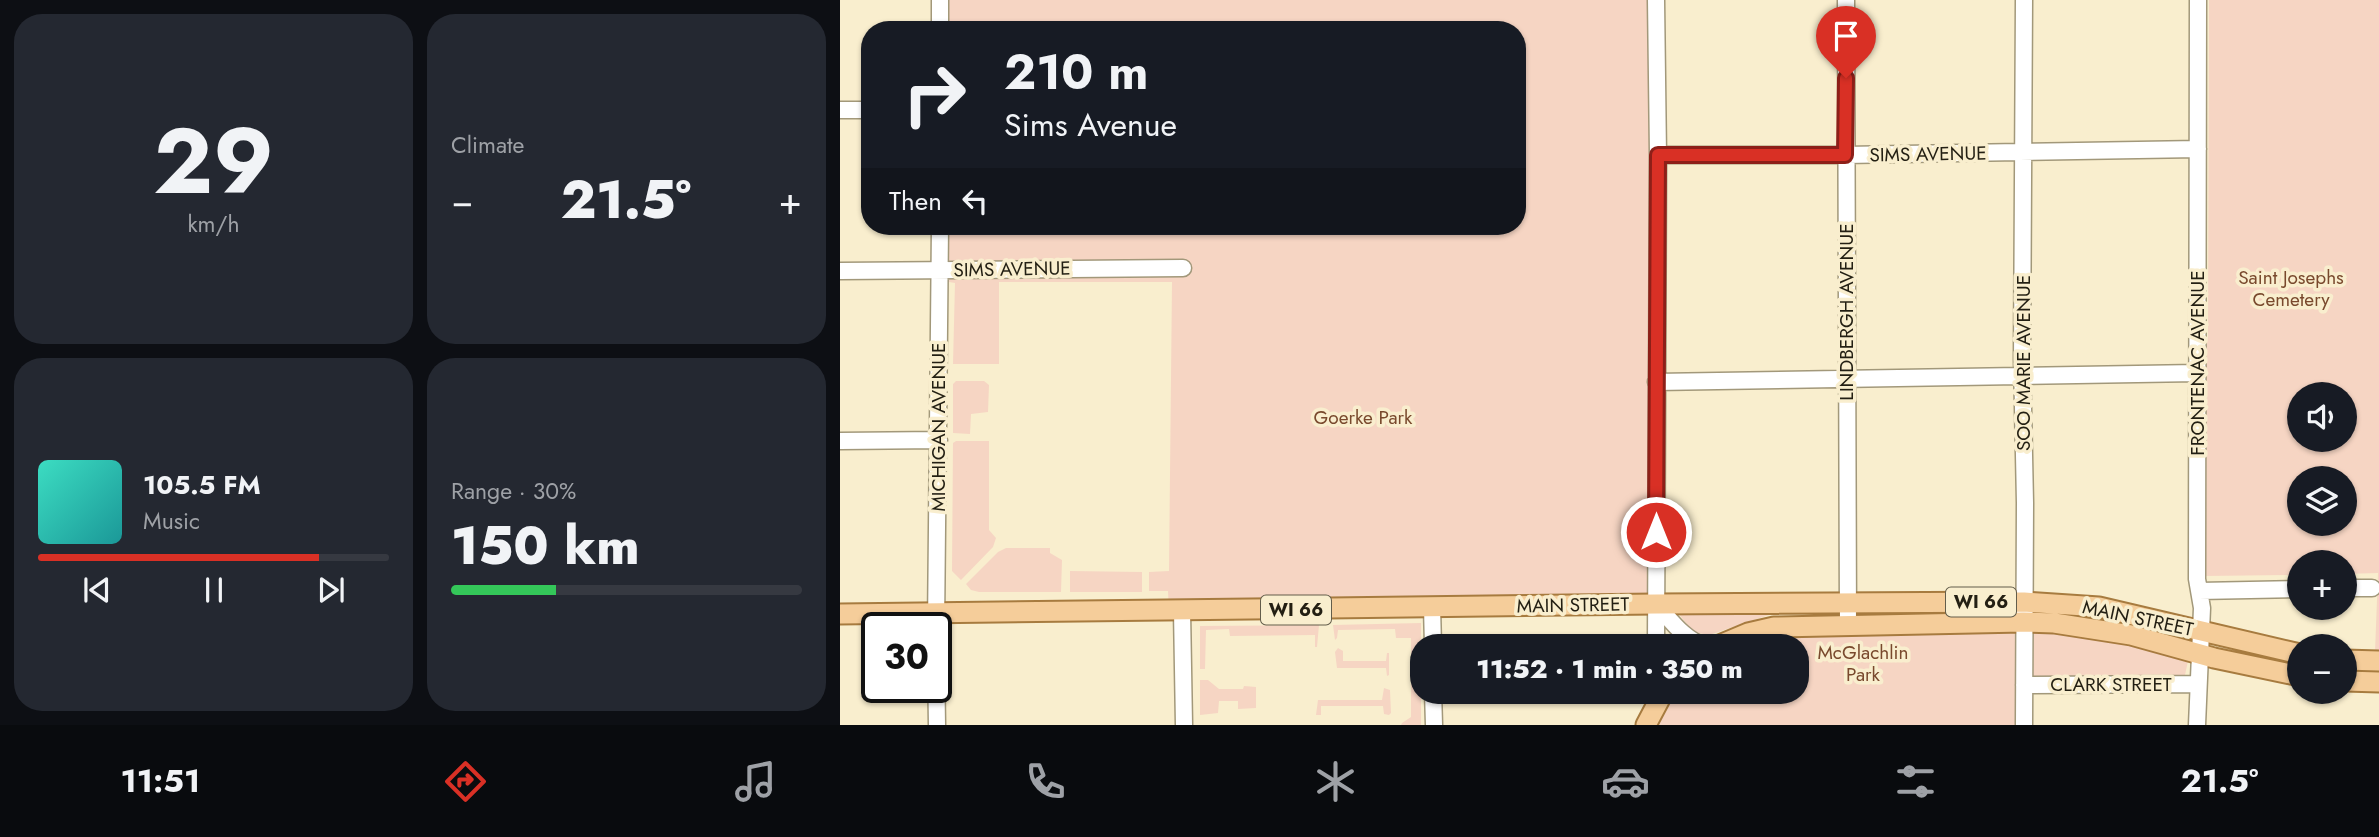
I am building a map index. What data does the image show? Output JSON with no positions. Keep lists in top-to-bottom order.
{
  "streets": {
    "main road": ["WI 66", "MAIN STREET"],
    "street": [
      "SIMS AVENUE",
      "LINDBERGH AVENUE",
      "SOO MARIE AVENUE",
      "FRONTENAC AVENUE",
      "MICHIGAN AVENUE",
      "CLARK STREET"
    ]
  },
  "crossings": [
    ["SIMS AVENUE", "LINDBERGH AVENUE"],
    ["SIMS AVENUE", "SOO MARIE AVENUE"],
    ["SIMS AVENUE", "FRONTENAC AVENUE"],
    ["SIMS AVENUE", "MICHIGAN AVENUE"],
    ["LINDBERGH AVENUE", "WI 66"],
    ["LINDBERGH AVENUE", "MAIN STREET"],
    ["SOO MARIE AVENUE", "WI 66"],
    ["SOO MARIE AVENUE", "MAIN STREET"],
    ["SOO MARIE AVENUE", "CLARK STREET"],
    ["FRONTENAC AVENUE", "WI 66"],
    ["FRONTENAC AVENUE", "MAIN STREET"],
    ["FRONTENAC AVENUE", "CLARK STREET"]
  ],
  "parks": ["Saint Josephs Cemetery", "Goerke Park", "McGlachlin Park"],
  "page": {
    "tile": [
      ["29", "km/h"],
      "Climate",
      ["Range · 30%", "150 km"]
    ],
    "turn": ["210 m", "Sims Avenue"],
    "then": "Then",
    "heat": ["−", "21.5°", "+"],
    "map_buttons": ["+", "−"],
    "song": ["105.5 FM", "Music"],
    "limit": "30",
    "trip": "11:52 · 1 min · 350 m",
    "tabs": ["11:51", "21.5°"]
  }
}
